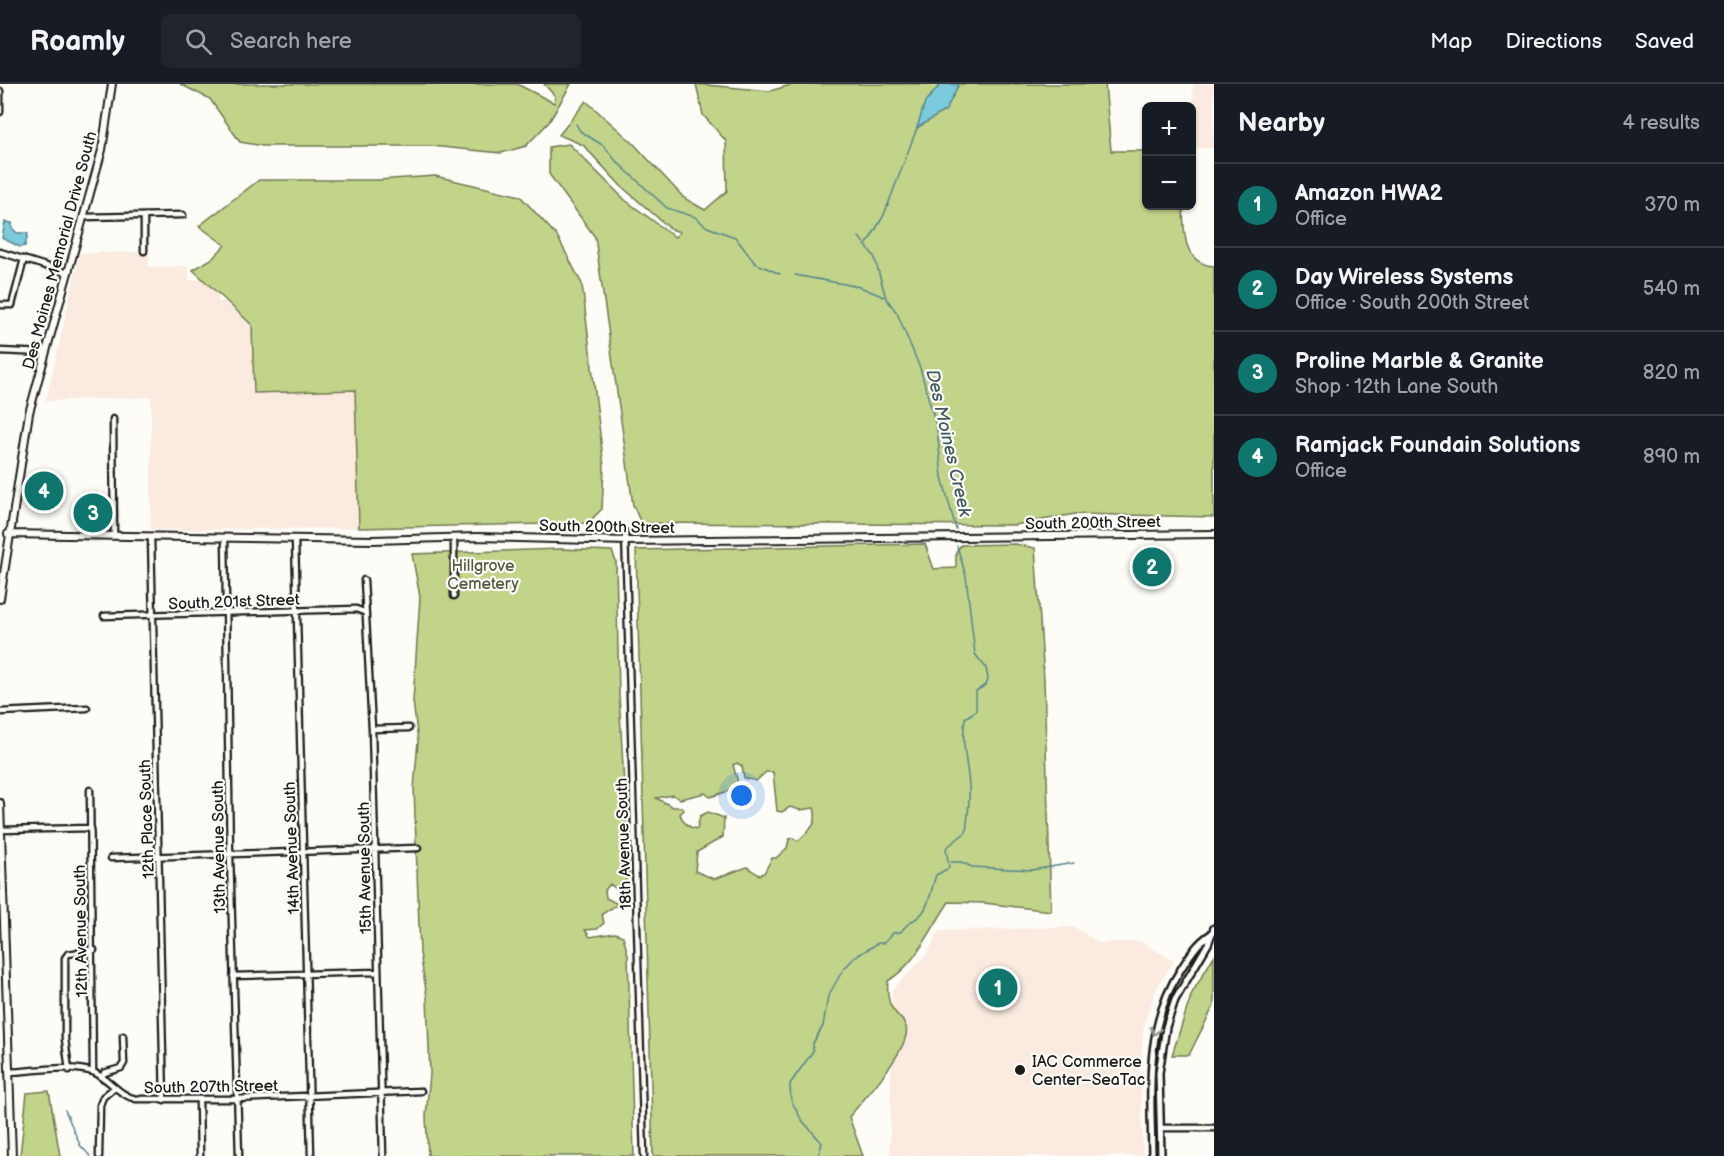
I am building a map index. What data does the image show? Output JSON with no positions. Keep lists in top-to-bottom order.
{
  "streets": {
    "main road": ["Des Moines Memorial Drive South", "South 200th Street"],
    "street": [
      "South 201st Street",
      "12th Place South",
      "18th Avenue South",
      "13th Avenue South",
      "14th Avenue South",
      "15th Avenue South",
      "12th Avenue South",
      "South 207th Street"
    ]
  },
  "crossings": [
    ["Des Moines Memorial Drive South", "South 200th Street"],
    ["South 200th Street", "12th Place South"],
    ["South 200th Street", "18th Avenue South"],
    ["South 200th Street", "13th Avenue South"],
    ["South 200th Street", "14th Avenue South"],
    ["South 201st Street", "12th Place South"],
    ["South 201st Street", "13th Avenue South"],
    ["South 201st Street", "14th Avenue South"],
    ["South 201st Street", "15th Avenue South"],
    ["12th Place South", "South 207th Street"],
    ["13th Avenue South", "South 207th Street"],
    ["14th Avenue South", "South 207th Street"],
    ["15th Avenue South", "South 207th Street"],
    ["12th Avenue South", "South 207th Street"]
  ],
  "water": ["Des Moines Creek"],
  "parks": ["Hillgrove Cemetery"],
  "places": ["IAC Commerce Center–SeaTac"],
  "page": {
    "header": "Roamly",
    "search": "Search here",
    "nav": ["Map", "Directions", "Saved"],
    "heading": ["Nearby", "4 results"],
    "map_buttons": ["+", "−"],
    "list": [
      {
        "mark": "1",
        "name": "Amazon HWA2",
        "note": "Office",
        "value": "370 m"
      },
      {
        "mark": "2",
        "name": "Day Wireless Systems",
        "note": "Office · South 200th Street",
        "value": "540 m"
      },
      {
        "mark": "3",
        "name": "Proline Marble & Granite",
        "note": "Shop · 12th Lane South",
        "value": "820 m"
      },
      {
        "mark": "4",
        "name": "Ramjack Foundain Solutions",
        "note": "Office",
        "value": "890 m"
      }
    ],
    "pins": [
      "4",
      "3",
      "2",
      "1"
    ]
  }
}
